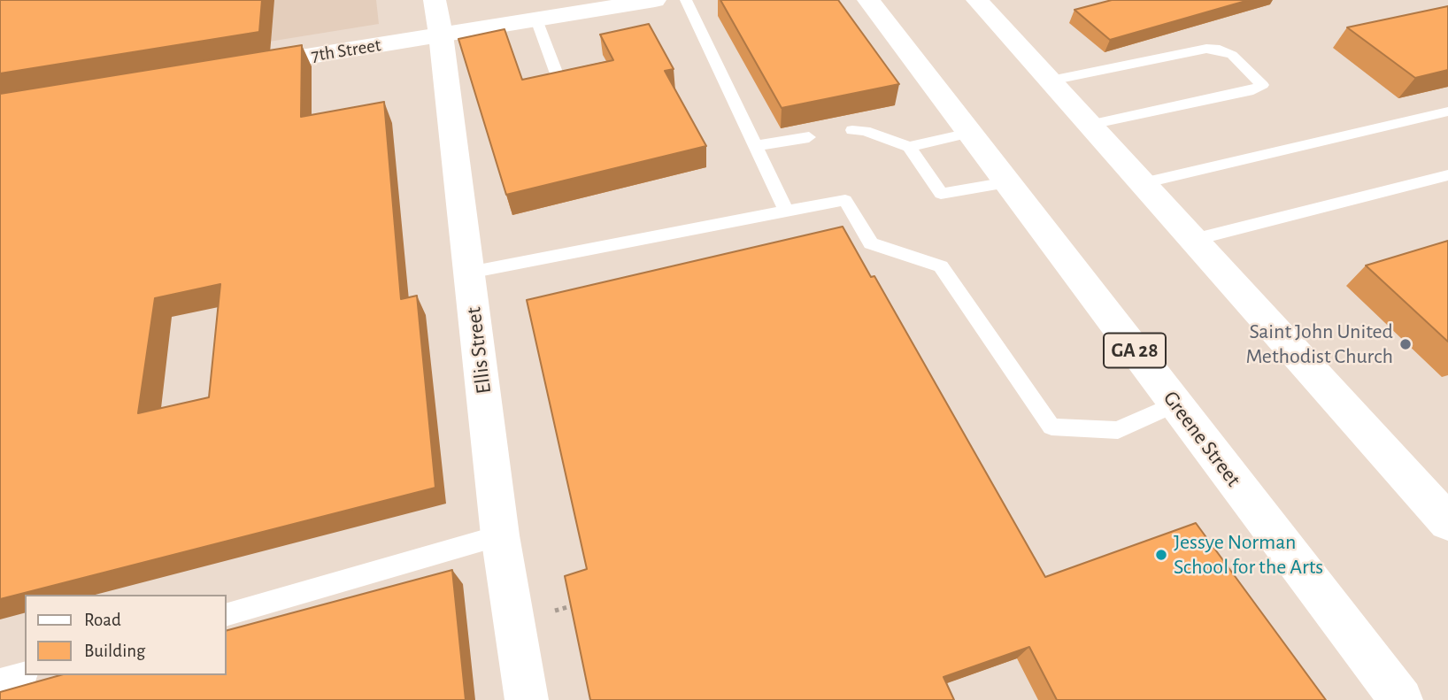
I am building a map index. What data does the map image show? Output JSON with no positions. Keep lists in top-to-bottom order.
{
  "streets": {
    "main road": [
      "7th Street",
      "Ellis Street",
      "GA 28",
      "Greene Street"
    ]
  },
  "crossings": [
    ["7th Street", "Ellis Street"]
  ],
  "places": ["Saint John United Methodist Church", "Jessye Norman School for the Arts"],
  "legend": ["Road", "Building"]
}
